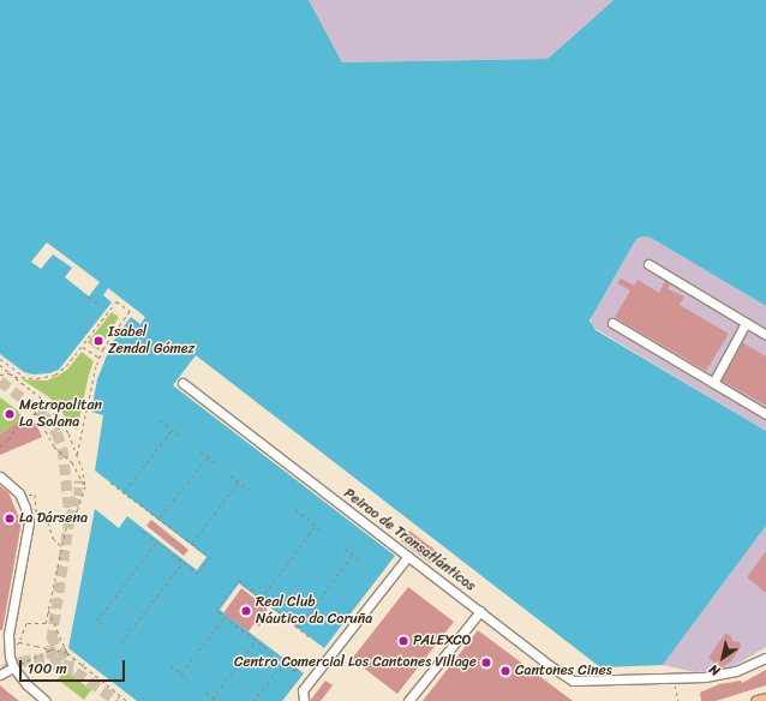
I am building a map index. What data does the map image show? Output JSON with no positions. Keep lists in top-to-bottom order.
{
  "streets": {
    "street": ["Peirao de Transatlánticos"]
  },
  "places": [
    "Isabel Zendal Gómez",
    "Metropolitan La Solana",
    "La Dársena",
    "Real Club Náutico da Coruña",
    "PALEXCO",
    "Centro Comercial Los Cantones Village",
    "Cantones Cines"
  ],
  "scale_bar": "100 m",
  "north": "bottom left"
}
